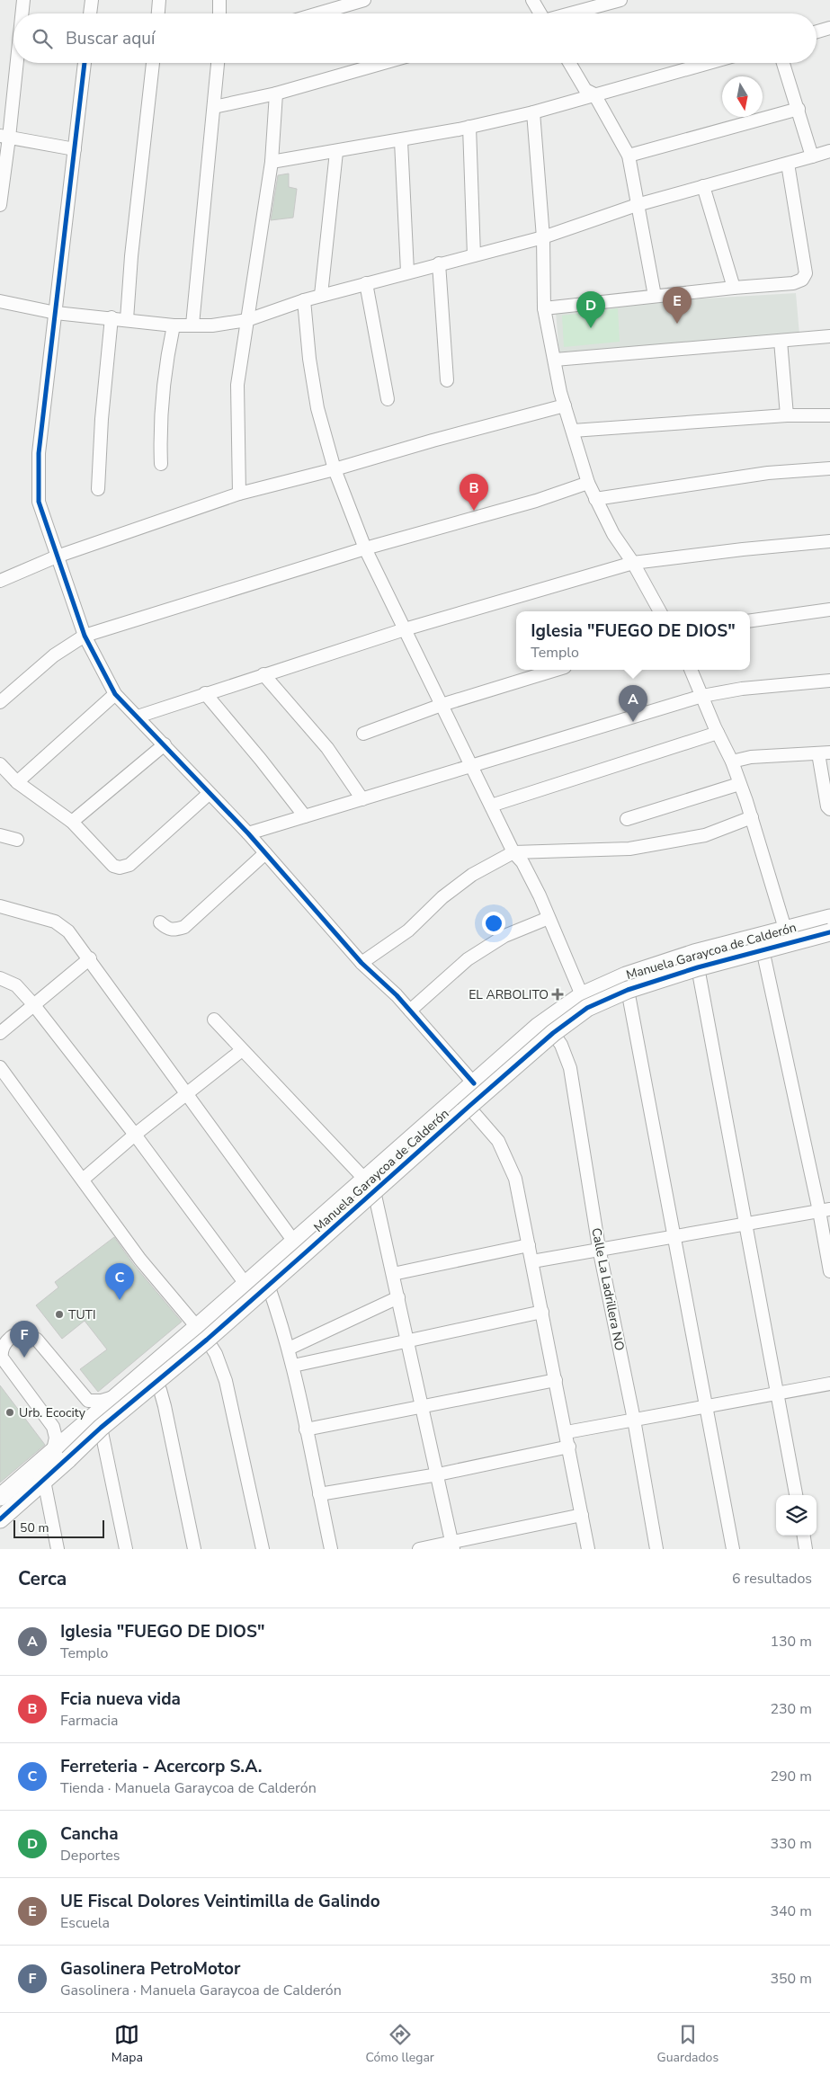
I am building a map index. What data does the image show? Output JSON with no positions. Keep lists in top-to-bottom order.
{
  "streets": {
    "street": ["Manuela Garaycoa de Calderón", "Calle La Ladrillera NO"]
  },
  "crossings": [
    ["Manuela Garaycoa de Calderón", "Calle La Ladrillera NO"]
  ],
  "places": {
    "health": ["EL ARBOLITO"],
    "other": ["TUTI", "Urb. Ecocity"]
  },
  "scale_bar": "50 m",
  "north": "bottom",
  "page": {
    "search": "Buscar aquí",
    "pins": [
      "E",
      "D",
      "B",
      "A",
      "C",
      "F"
    ],
    "popup": ["Iglesia \"FUEGO DE DIOS\"", "Templo"],
    "scale": "50 m",
    "heading": ["Cerca", "6 resultados"],
    "list": [
      {
        "mark": "A",
        "name": "Iglesia \"FUEGO DE DIOS\"",
        "note": "Templo",
        "value": "130 m"
      },
      {
        "mark": "B",
        "name": "Fcia nueva vida",
        "note": "Farmacia",
        "value": "230 m"
      },
      {
        "mark": "C",
        "name": "Ferreteria - Acercorp S.A.",
        "note": "Tienda · Manuela Garaycoa de Calderón",
        "value": "290 m"
      },
      {
        "mark": "D",
        "name": "Cancha",
        "note": "Deportes",
        "value": "330 m"
      },
      {
        "mark": "E",
        "name": "UE Fiscal Dolores Veintimilla de Galindo",
        "note": "Escuela",
        "value": "340 m"
      },
      {
        "mark": "F",
        "name": "Gasolinera PetroMotor",
        "note": "Gasolinera · Manuela Garaycoa de Calderón",
        "value": "350 m"
      }
    ],
    "nav": ["Mapa", "Cómo llegar", "Guardados"]
  }
}
